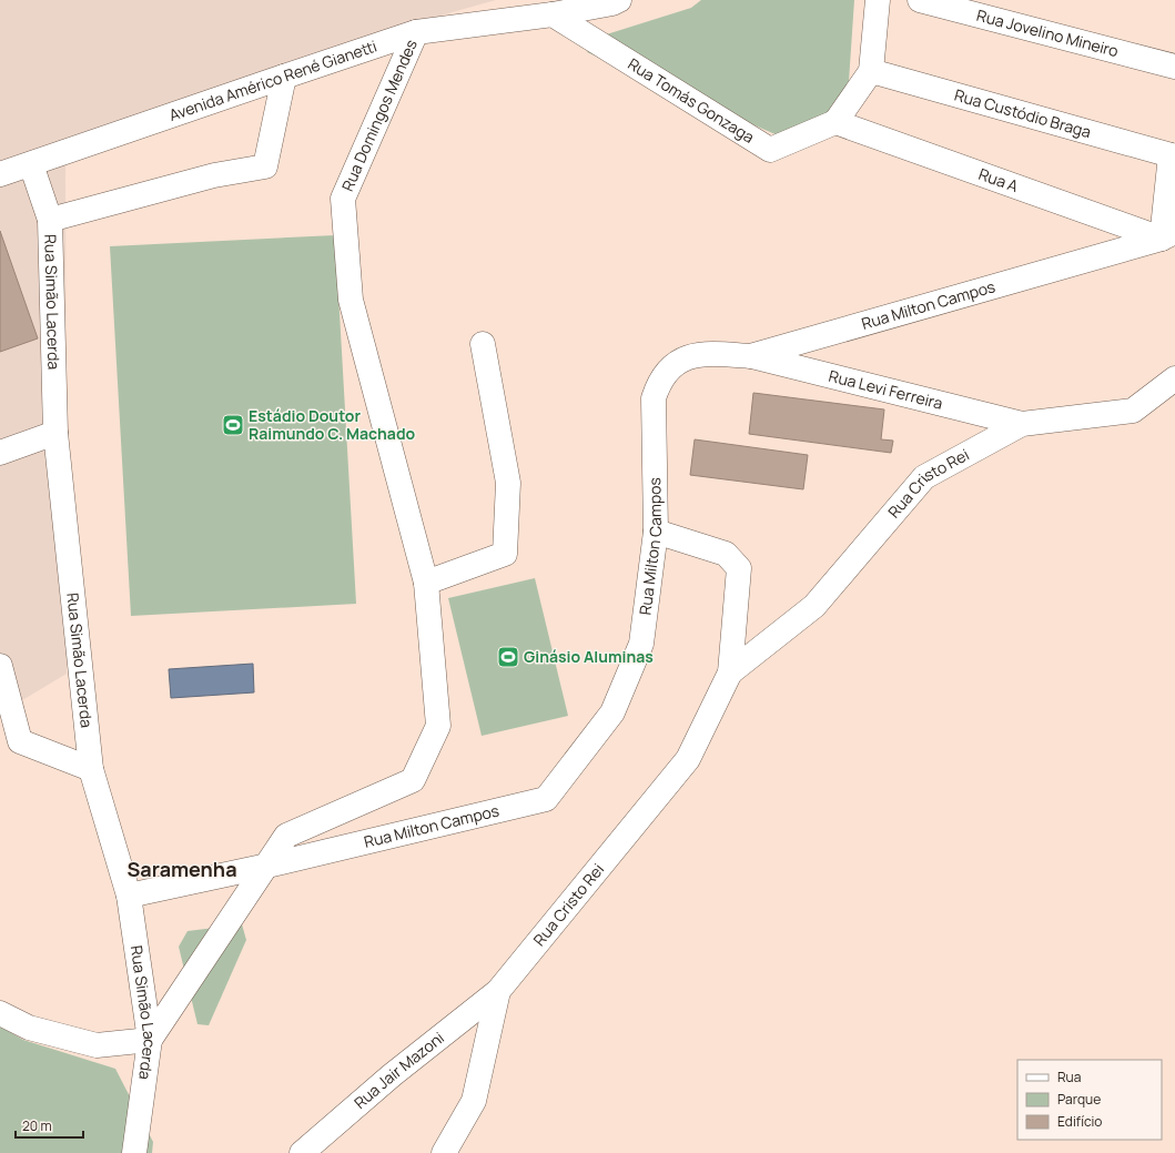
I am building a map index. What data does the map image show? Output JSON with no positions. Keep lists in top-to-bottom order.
{
  "streets": {
    "street": [
      "Rua Jovelino Mineiro",
      "Avenida Américo René Gianetti",
      "Rua Tomás Gonzaga",
      "Rua Custódio Braga",
      "Rua Domingos Mendes",
      "Rua A",
      "Rua Simão Lacerda",
      "Rua Milton Campos",
      "Rua Levi Ferreira",
      "Rua Cristo Rei",
      "Rua Jair Mazoni"
    ]
  },
  "crossings": [
    ["Avenida Américo René Gianetti", "Rua Tomás Gonzaga"],
    ["Avenida Américo René Gianetti", "Rua Domingos Mendes"],
    ["Avenida Américo René Gianetti", "Rua Simão Lacerda"],
    ["Rua Tomás Gonzaga", "Rua A"],
    ["Rua Domingos Mendes", "Rua Simão Lacerda"],
    ["Rua Domingos Mendes", "Rua Milton Campos"],
    ["Rua A", "Rua Milton Campos"],
    ["Rua Simão Lacerda", "Rua Milton Campos"],
    ["Rua Milton Campos", "Rua Levi Ferreira"],
    ["Rua Milton Campos", "Rua Cristo Rei"],
    ["Rua Levi Ferreira", "Rua Cristo Rei"],
    ["Rua Cristo Rei", "Rua Jair Mazoni"]
  ],
  "districts": ["Saramenha"],
  "places": {
    "sports": ["Estádio Doutor Raimundo C. Machado", "Ginásio Aluminas"]
  },
  "legend": ["Rua", "Parque", "Edifício"],
  "scale_bar": "20 m"
}
